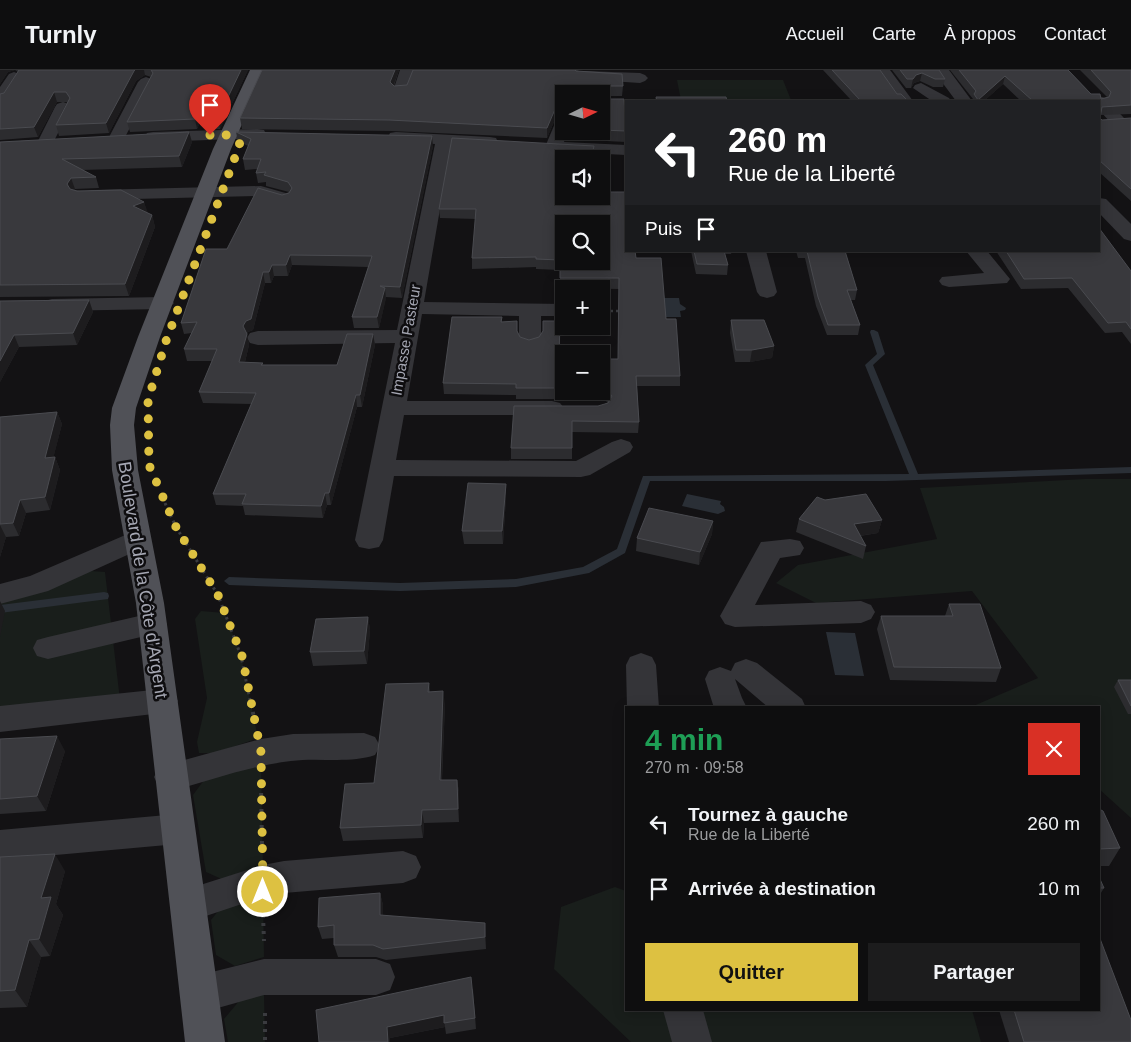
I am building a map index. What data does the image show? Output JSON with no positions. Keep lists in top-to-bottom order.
{
  "streets": {
    "main road": ["Boulevard de la Côte d'Argent"],
    "street": ["Impasse Pasteur"]
  },
  "north": "right",
  "page": {
    "header": "Turnly",
    "nav": [
      "Accueil",
      "Carte",
      "À propos",
      "Contact"
    ],
    "map_buttons": ["+", "−"],
    "turn": ["260 m", "Rue de la Liberté"],
    "then": "Puis",
    "heading": ["4 min", "270 m · 09:58"],
    "list": [
      {
        "name": "Tournez à gauche",
        "note": "Rue de la Liberté",
        "value": "260 m"
      },
      {
        "name": "Arrivée à destination",
        "value": "10 m"
      }
    ],
    "buttons": ["Quitter", "Partager"]
  }
}
